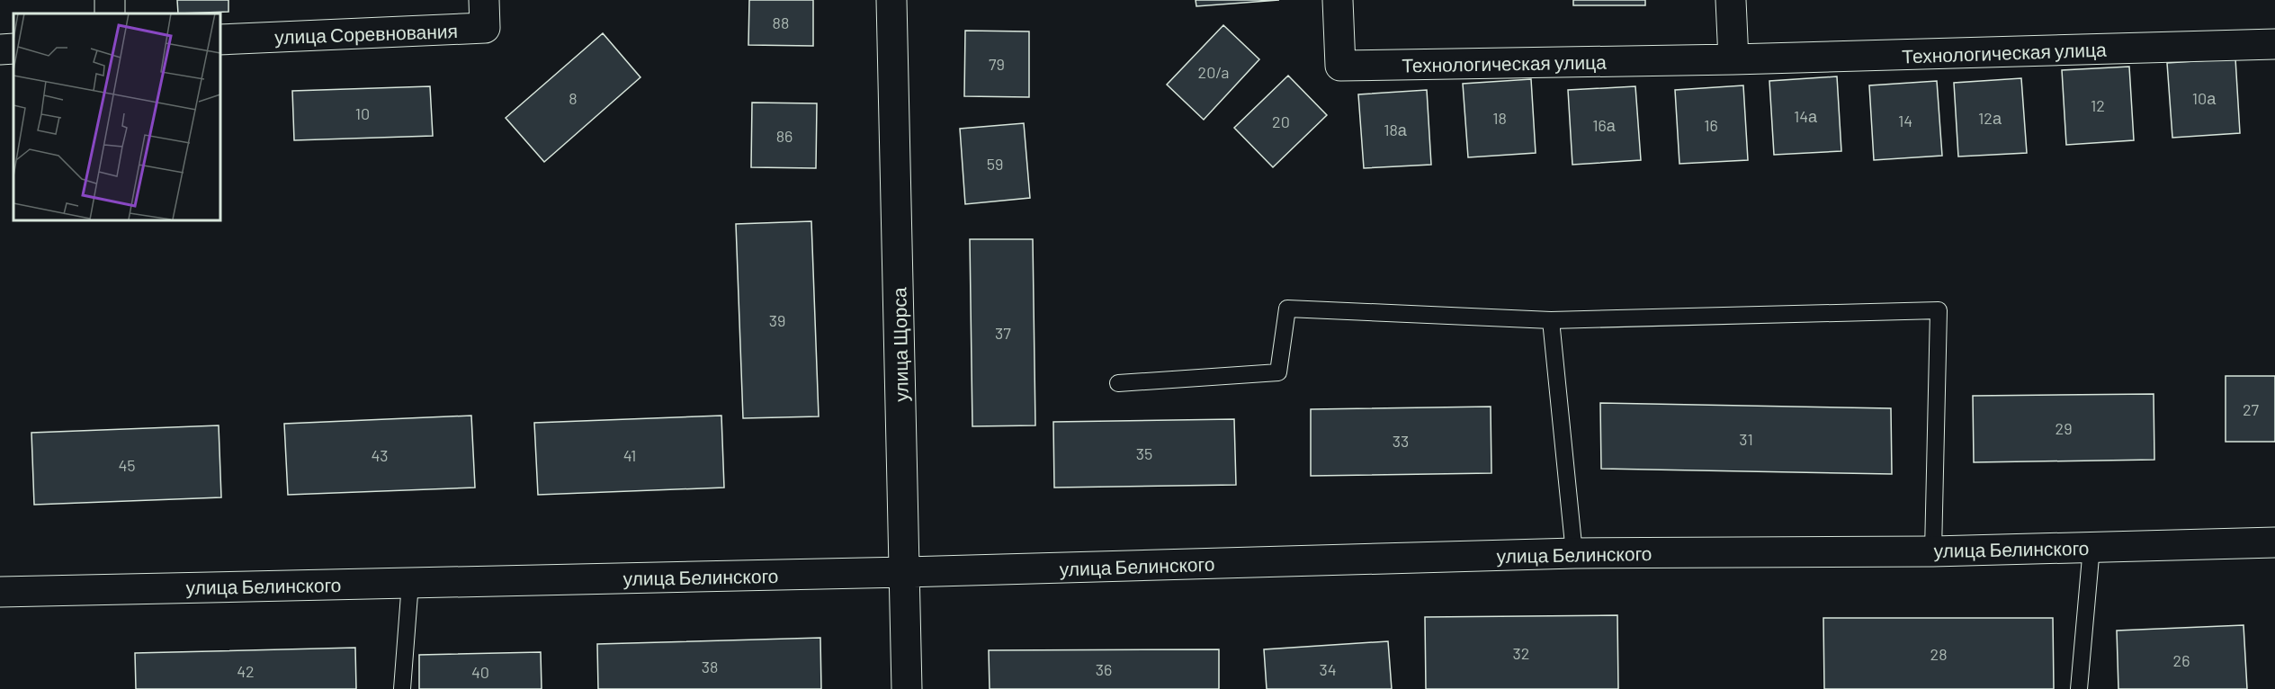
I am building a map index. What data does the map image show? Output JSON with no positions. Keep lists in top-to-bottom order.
{
  "streets": {
    "street": [
      "улица Соревнования",
      "Технологическая улица",
      "улица Щорса",
      "улица Белинского"
    ]
  },
  "crossings": [
    ["улица Щорса", "улица Белинского"]
  ],
  "house_numbers": [
    "88",
    "79",
    "20/a",
    "8",
    "10а",
    "12",
    "10",
    "14а",
    "18",
    "12а",
    "14",
    "20",
    "16а",
    "16",
    "18а",
    "86",
    "59",
    "39",
    "37",
    "27",
    "29",
    "31",
    "33",
    "35",
    "43",
    "41",
    "45",
    "32",
    "28",
    "26",
    "38",
    "36",
    "34",
    "42",
    "40"
  ]
}
